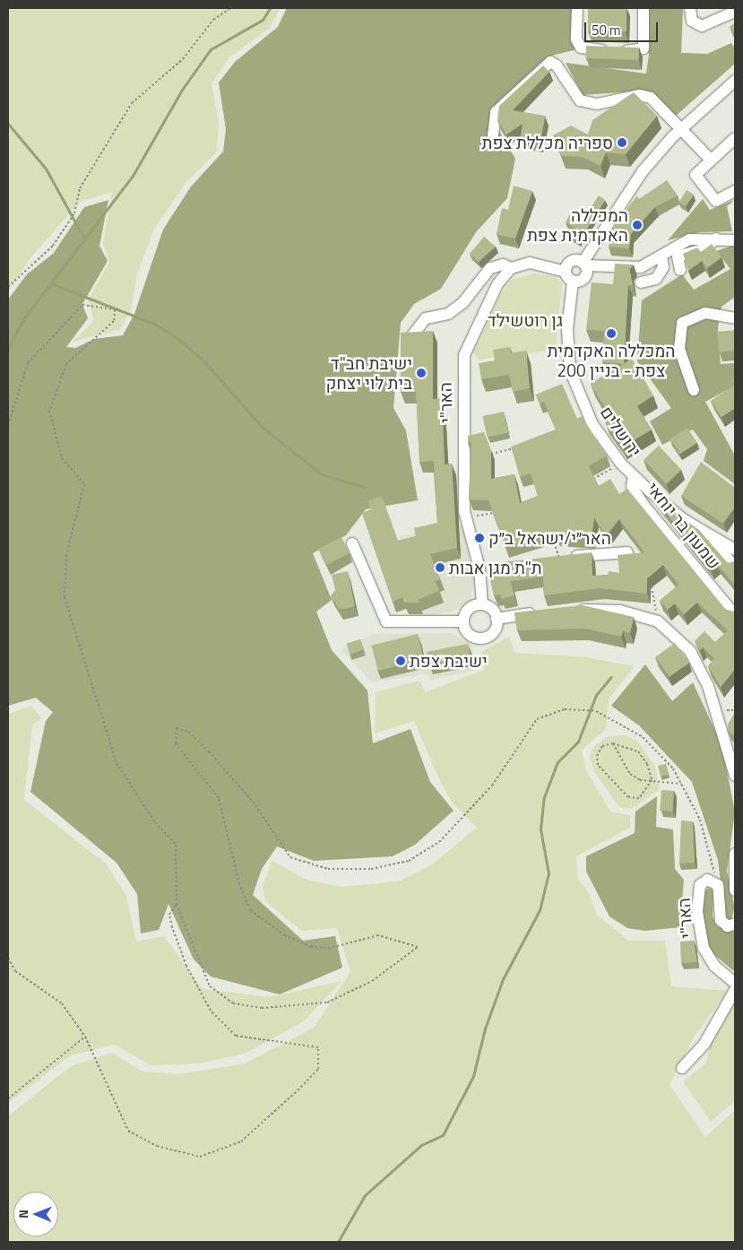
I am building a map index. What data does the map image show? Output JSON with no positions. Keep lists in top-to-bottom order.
{
  "streets": {
    "street": ["האר\"י", "ירושלים", "שמעון בר יוחאי"]
  },
  "crossings": [
    ["ירושלים", "שמעון בר יוחאי"]
  ],
  "parks": ["גן רוטשילד"],
  "places": [
    "ספריה מכללת צפת",
    "המכללה האקדמית צפת",
    "המכללה האקדמית צפת - בניין 200",
    "ישיבת חב\"ד בית לוי יצחק",
    "האר״י/ישראל ב״ק",
    "ת\"ת מגן אבות",
    "ישיבת צפת"
  ],
  "scale_bar": "50 m",
  "north": "left"
}
